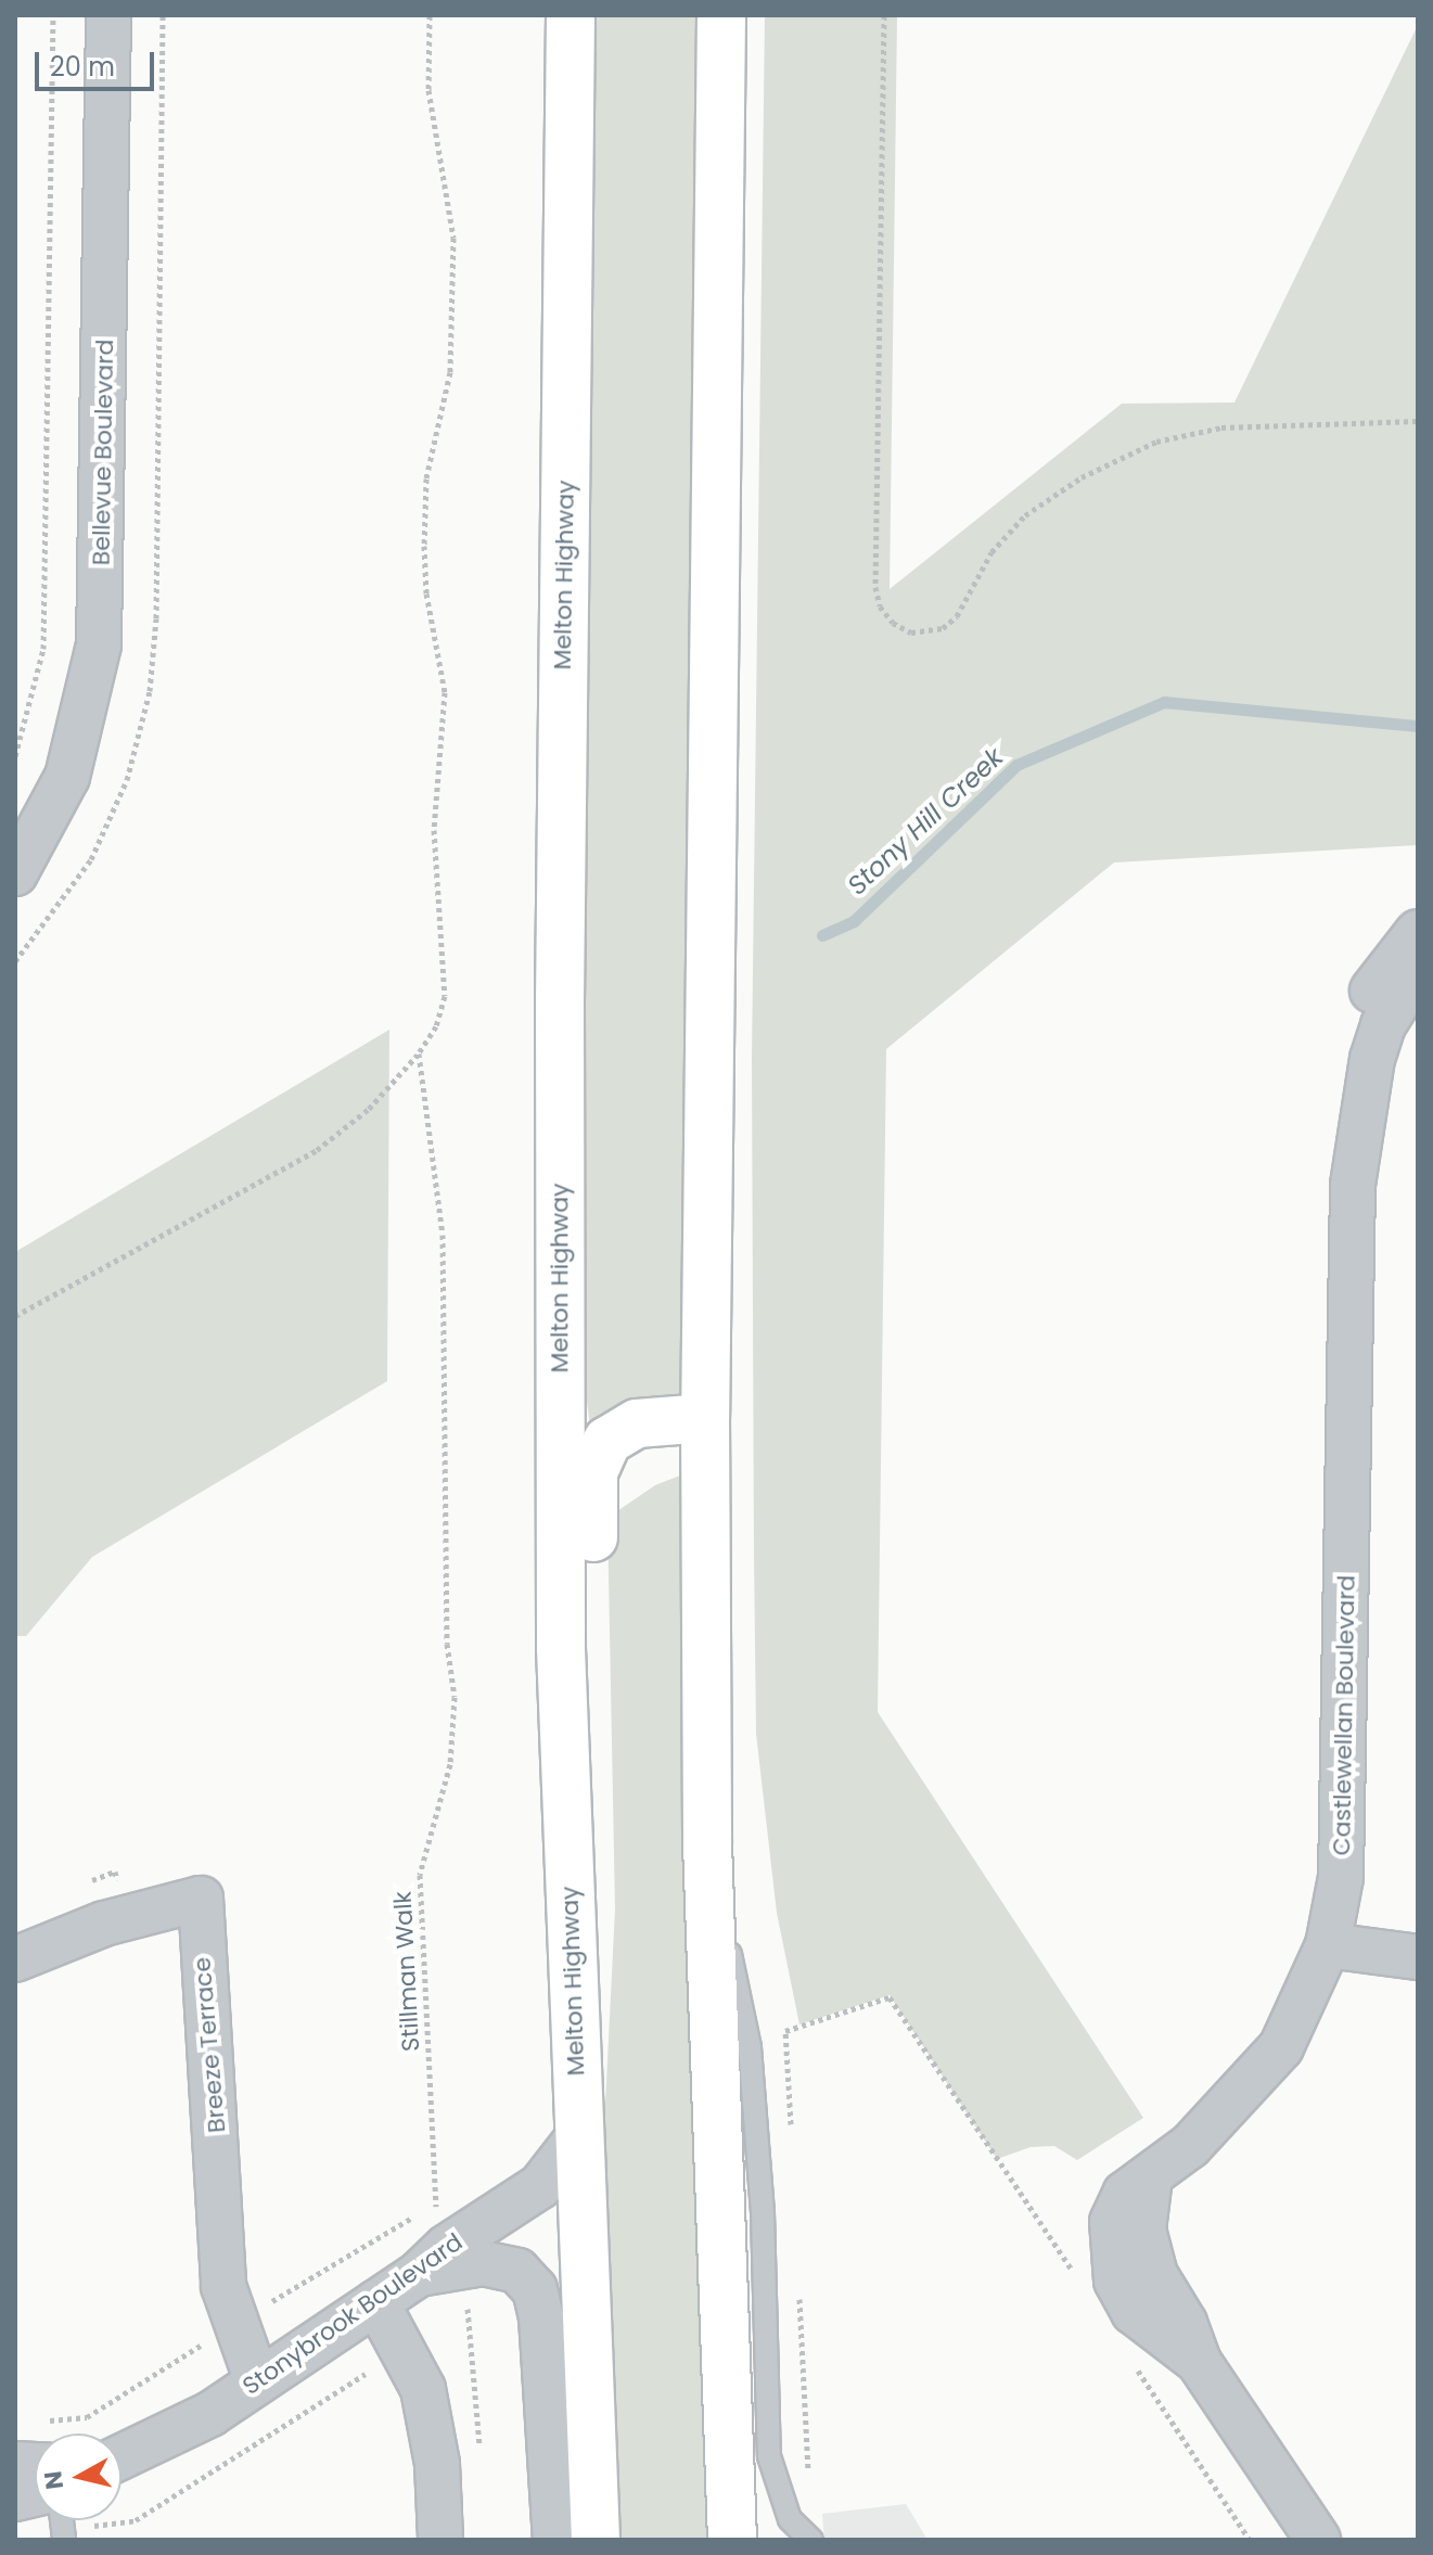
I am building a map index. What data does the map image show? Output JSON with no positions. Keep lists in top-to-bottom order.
{
  "streets": {
    "highway": ["Melton Highway"],
    "street": [
      "Bellevue Boulevard",
      "Castlewellan Boulevard",
      "Breeze Terrace",
      "Stonybrook Boulevard"
    ],
    "path": ["Stillman Walk"]
  },
  "crossings": [
    ["Melton Highway", "Stonybrook Boulevard"],
    ["Stillman Walk", "Stonybrook Boulevard"],
    ["Breeze Terrace", "Stonybrook Boulevard"]
  ],
  "water": ["Stony Hill Creek"],
  "scale_bar": "20 m",
  "north": "left"
}
